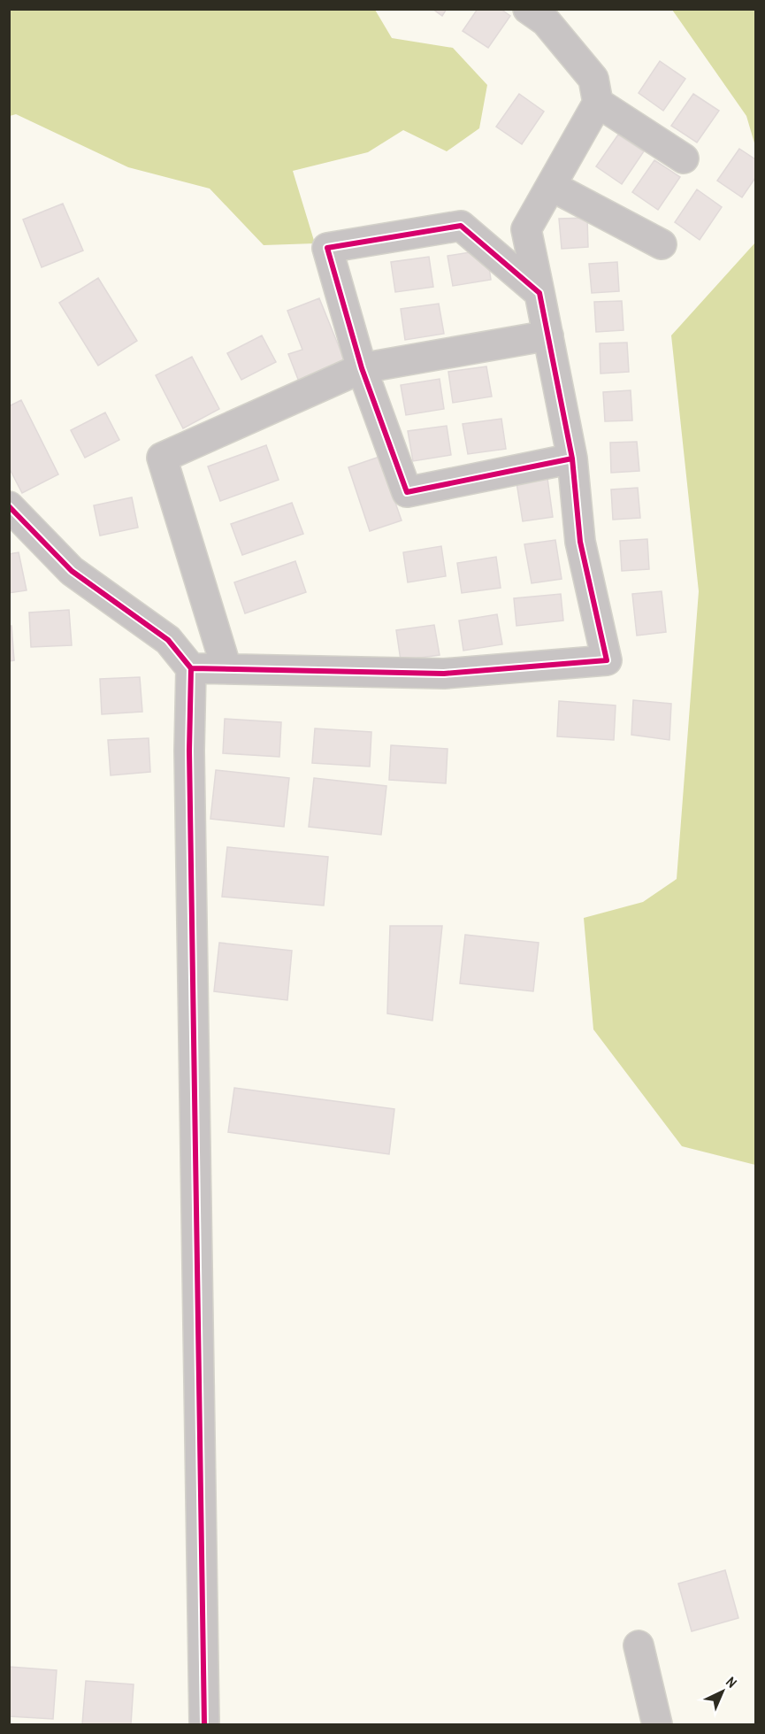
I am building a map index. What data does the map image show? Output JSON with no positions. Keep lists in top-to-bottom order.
{
  "north": "top right"
}
